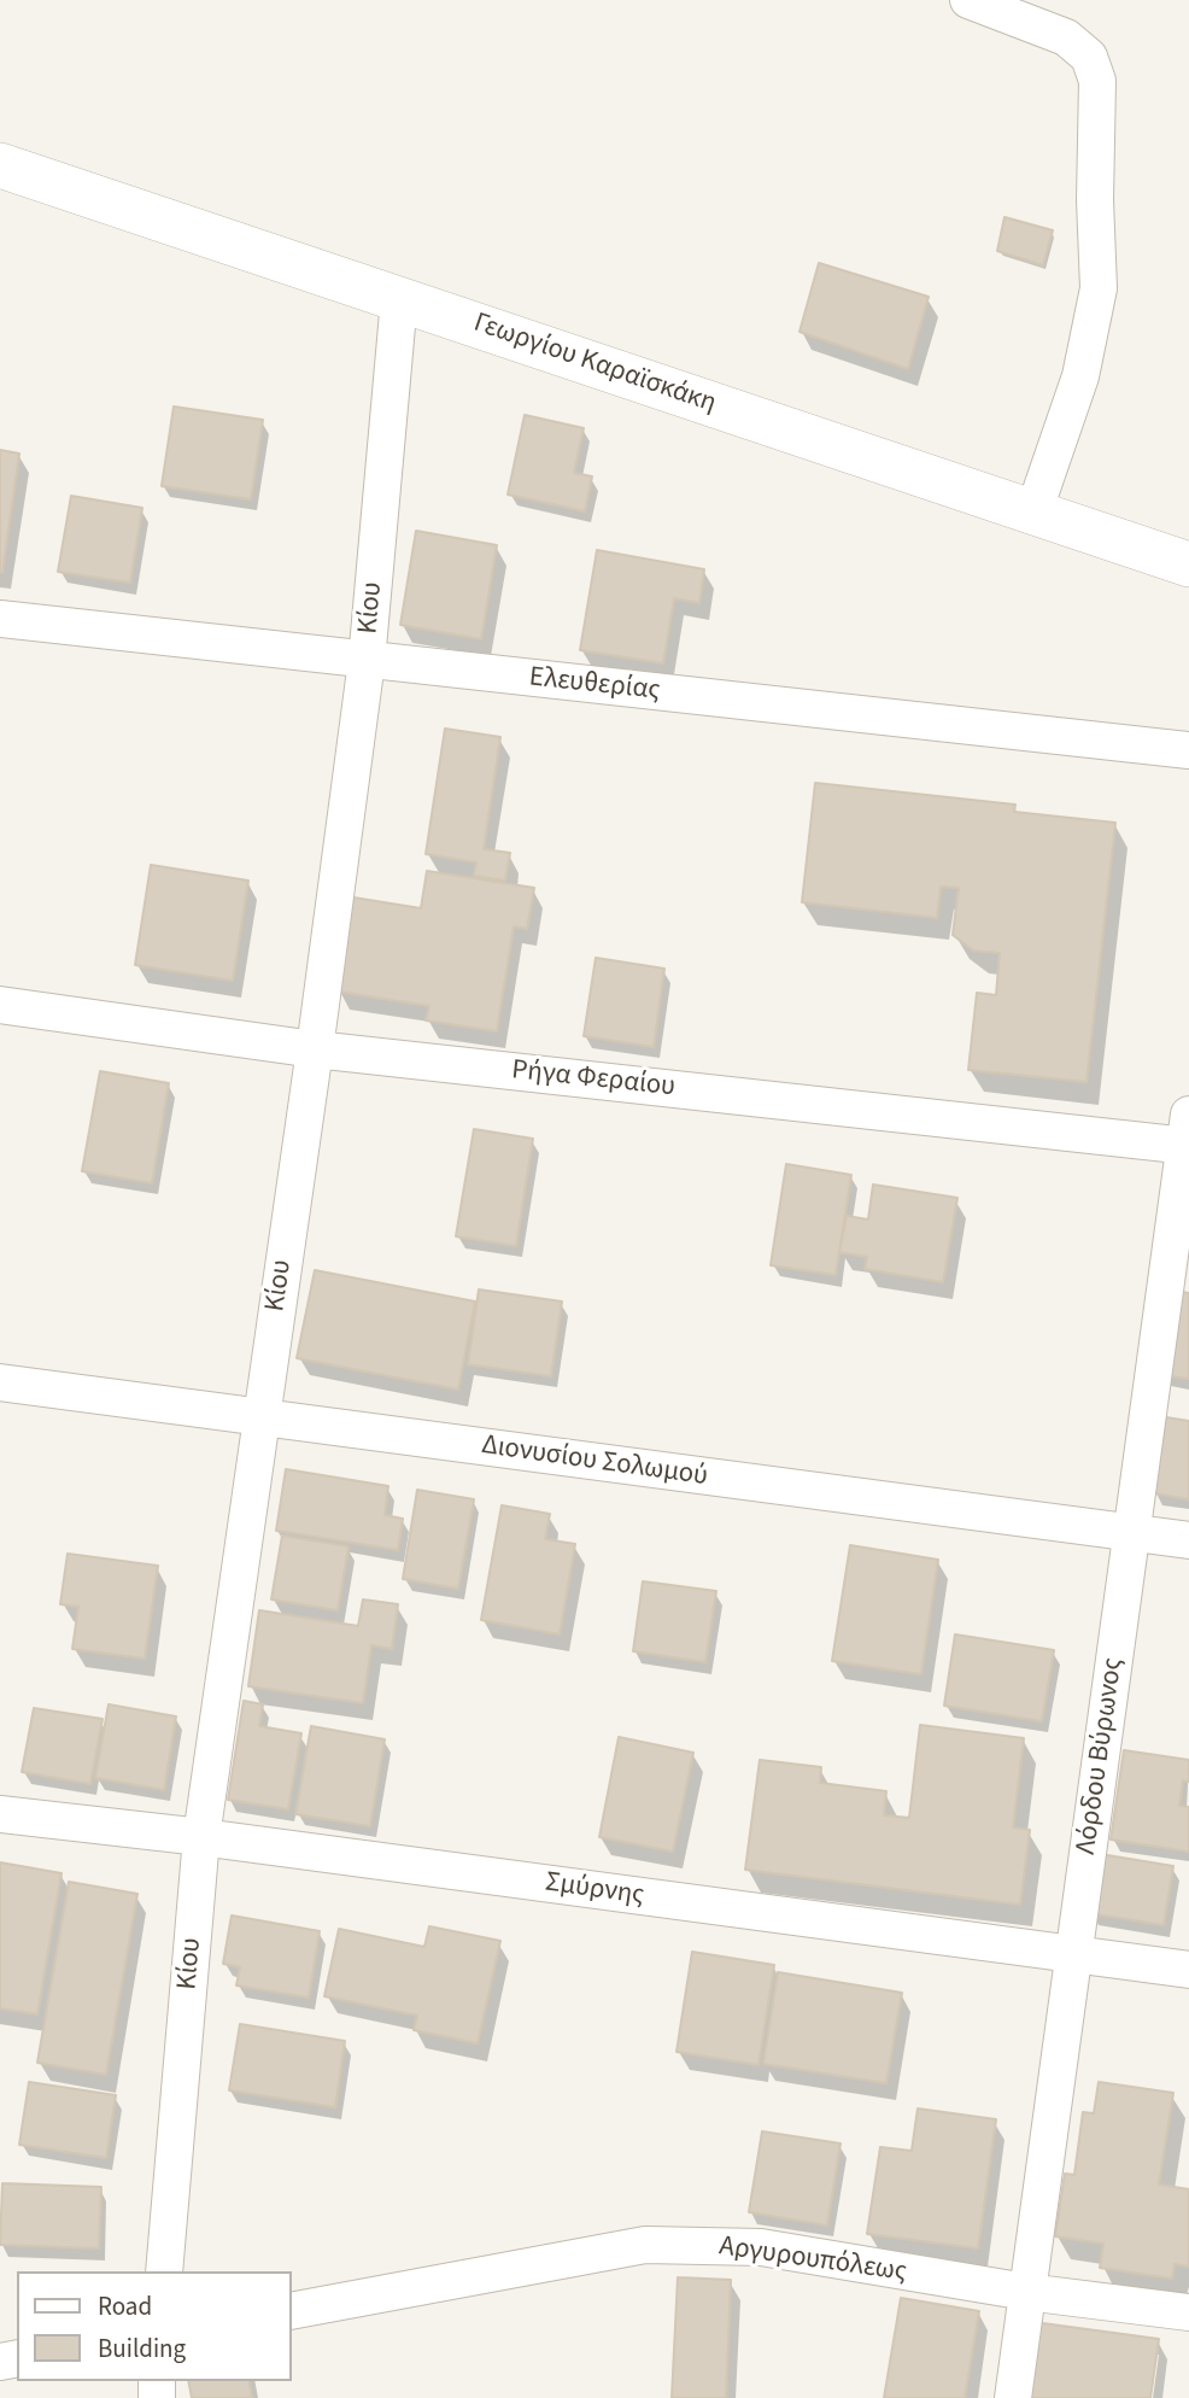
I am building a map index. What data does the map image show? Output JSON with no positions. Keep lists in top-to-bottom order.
{
  "streets": {
    "street": [
      "Γεωργίου Καραϊσκάκη",
      "Κίου",
      "Ελευθερίας",
      "Ρήγα Φεραίου",
      "Διονυσίου Σολωμού",
      "Λόρδου Βύρωνος",
      "Σμύρνης",
      "Αργυρουπόλεως"
    ]
  },
  "crossings": [
    ["Γεωργίου Καραϊσκάκη", "Κίου"],
    ["Κίου", "Ελευθερίας"],
    ["Κίου", "Ρήγα Φεραίου"],
    ["Κίου", "Διονυσίου Σολωμού"],
    ["Κίου", "Σμύρνης"],
    ["Ρήγα Φεραίου", "Λόρδου Βύρωνος"],
    ["Διονυσίου Σολωμού", "Λόρδου Βύρωνος"],
    ["Λόρδου Βύρωνος", "Σμύρνης"],
    ["Λόρδου Βύρωνος", "Αργυρουπόλεως"]
  ],
  "legend": ["Road", "Building"]
}
